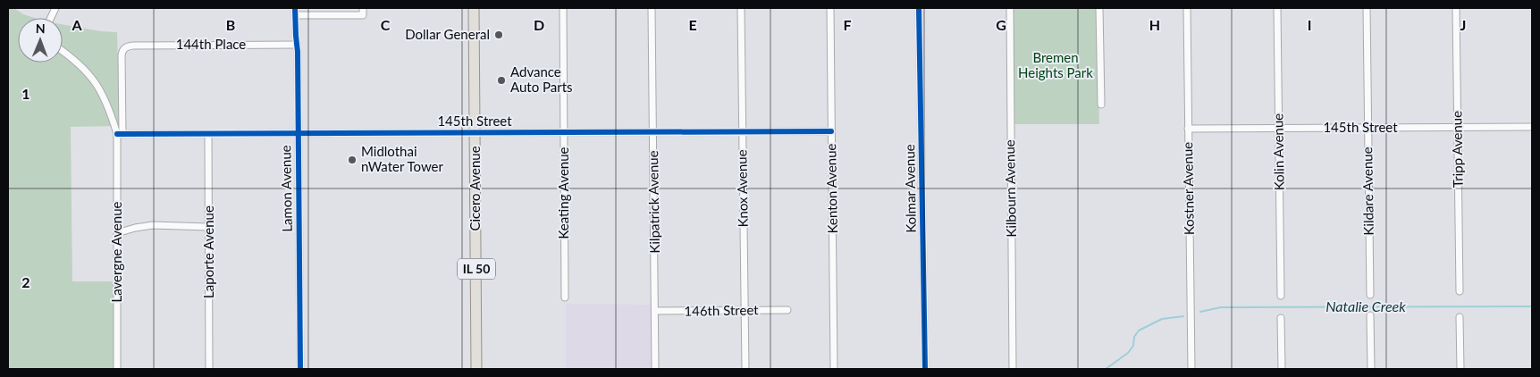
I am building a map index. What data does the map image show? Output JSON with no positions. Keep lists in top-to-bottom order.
{
  "streets": {
    "main road": ["Cicero Avenue", "IL 50"],
    "street": [
      "144th Place",
      "145th Street",
      "Tripp Avenue",
      "Kolin Avenue",
      "Lamon Avenue",
      "Knox Avenue",
      "Kenton Avenue",
      "Kolmar Avenue",
      "Kilbourn Avenue",
      "Kostner Avenue",
      "Kildare Avenue",
      "Keating Avenue",
      "Kilpatrick Avenue",
      "Lavergne Avenue",
      "Laporte Avenue",
      "146th Street"
    ]
  },
  "crossings": [
    ["144th Place", "Lamon Avenue"],
    ["144th Place", "Lavergne Avenue"],
    ["145th Street", "Tripp Avenue"],
    ["145th Street", "Kolin Avenue"],
    ["145th Street", "Lamon Avenue"],
    ["145th Street", "Cicero Avenue"],
    ["145th Street", "Knox Avenue"],
    ["145th Street", "Kenton Avenue"],
    ["145th Street", "Kostner Avenue"],
    ["145th Street", "Kildare Avenue"],
    ["145th Street", "Keating Avenue"],
    ["145th Street", "Kilpatrick Avenue"],
    ["145th Street", "Lavergne Avenue"],
    ["145th Street", "Laporte Avenue"],
    ["Knox Avenue", "146th Street"],
    ["Kilpatrick Avenue", "146th Street"]
  ],
  "water": ["Natalie Creek"],
  "parks": ["Bremen Heights Park"],
  "places": ["Dollar General", "Advance Auto Parts", "Midlothai nWater Tower"],
  "north": "top",
  "grid": {
    "columns": [
      "A",
      "B",
      "C",
      "D",
      "E",
      "F",
      "G",
      "H",
      "I",
      "J"
    ],
    "rows": ["1", "2"]
  }
}
